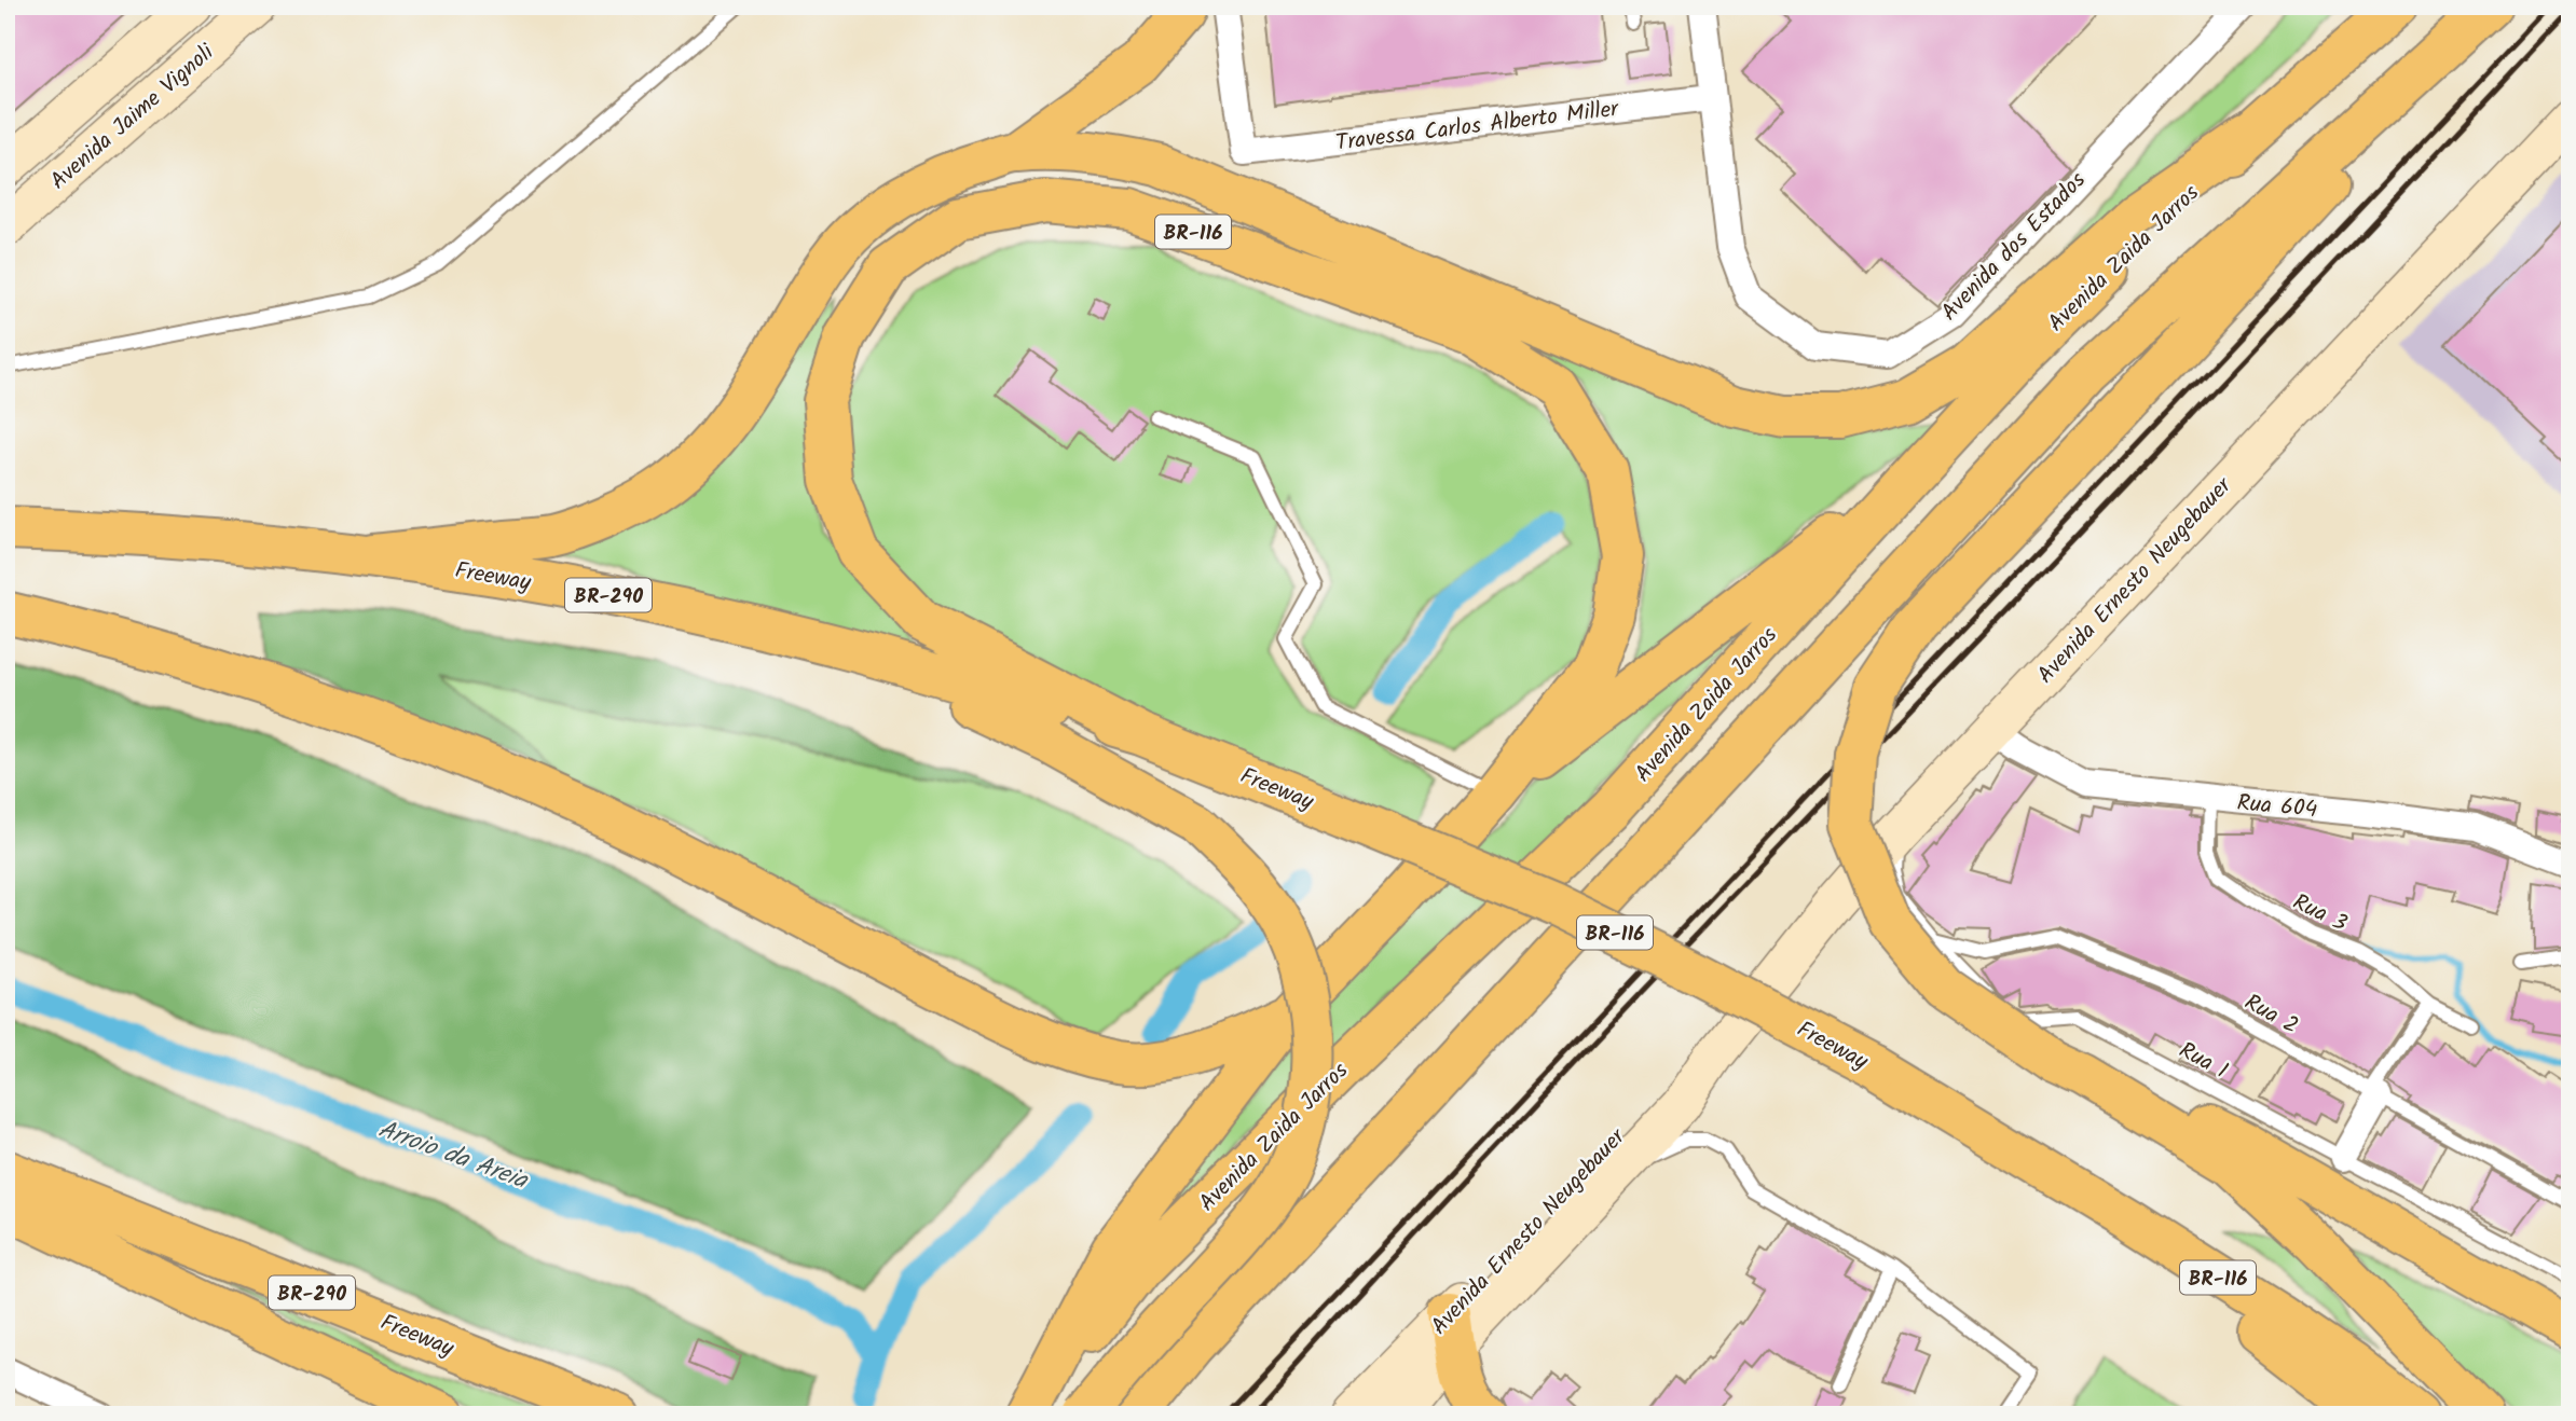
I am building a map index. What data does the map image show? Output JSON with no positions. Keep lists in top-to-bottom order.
{
  "streets": {
    "highway": [
      "BR-116",
      "Avenida Zaida Jarros",
      "Freeway",
      "BR-290"
    ],
    "main road": ["Avenida Jaime Vignoli", "Avenida Ernesto Neugebauer"],
    "street": ["Travessa Carlos Alberto Miller", "Avenida dos Estados", "Rua 604"],
    "lane": ["Rua 3", "Rua 2", "Rua 1"]
  },
  "crossings": [
    ["Travessa Carlos Alberto Miller", "Avenida dos Estados"],
    ["BR-116", "Avenida Zaida Jarros"],
    ["BR-116", "Freeway"],
    ["Avenida Ernesto Neugebauer", "Rua 604"],
    ["Avenida Ernesto Neugebauer", "Rua 1"],
    ["Rua 604", "Rua 3"],
    ["Rua 2", "Rua 1"]
  ],
  "water": ["Arroio da Areia"]
}
